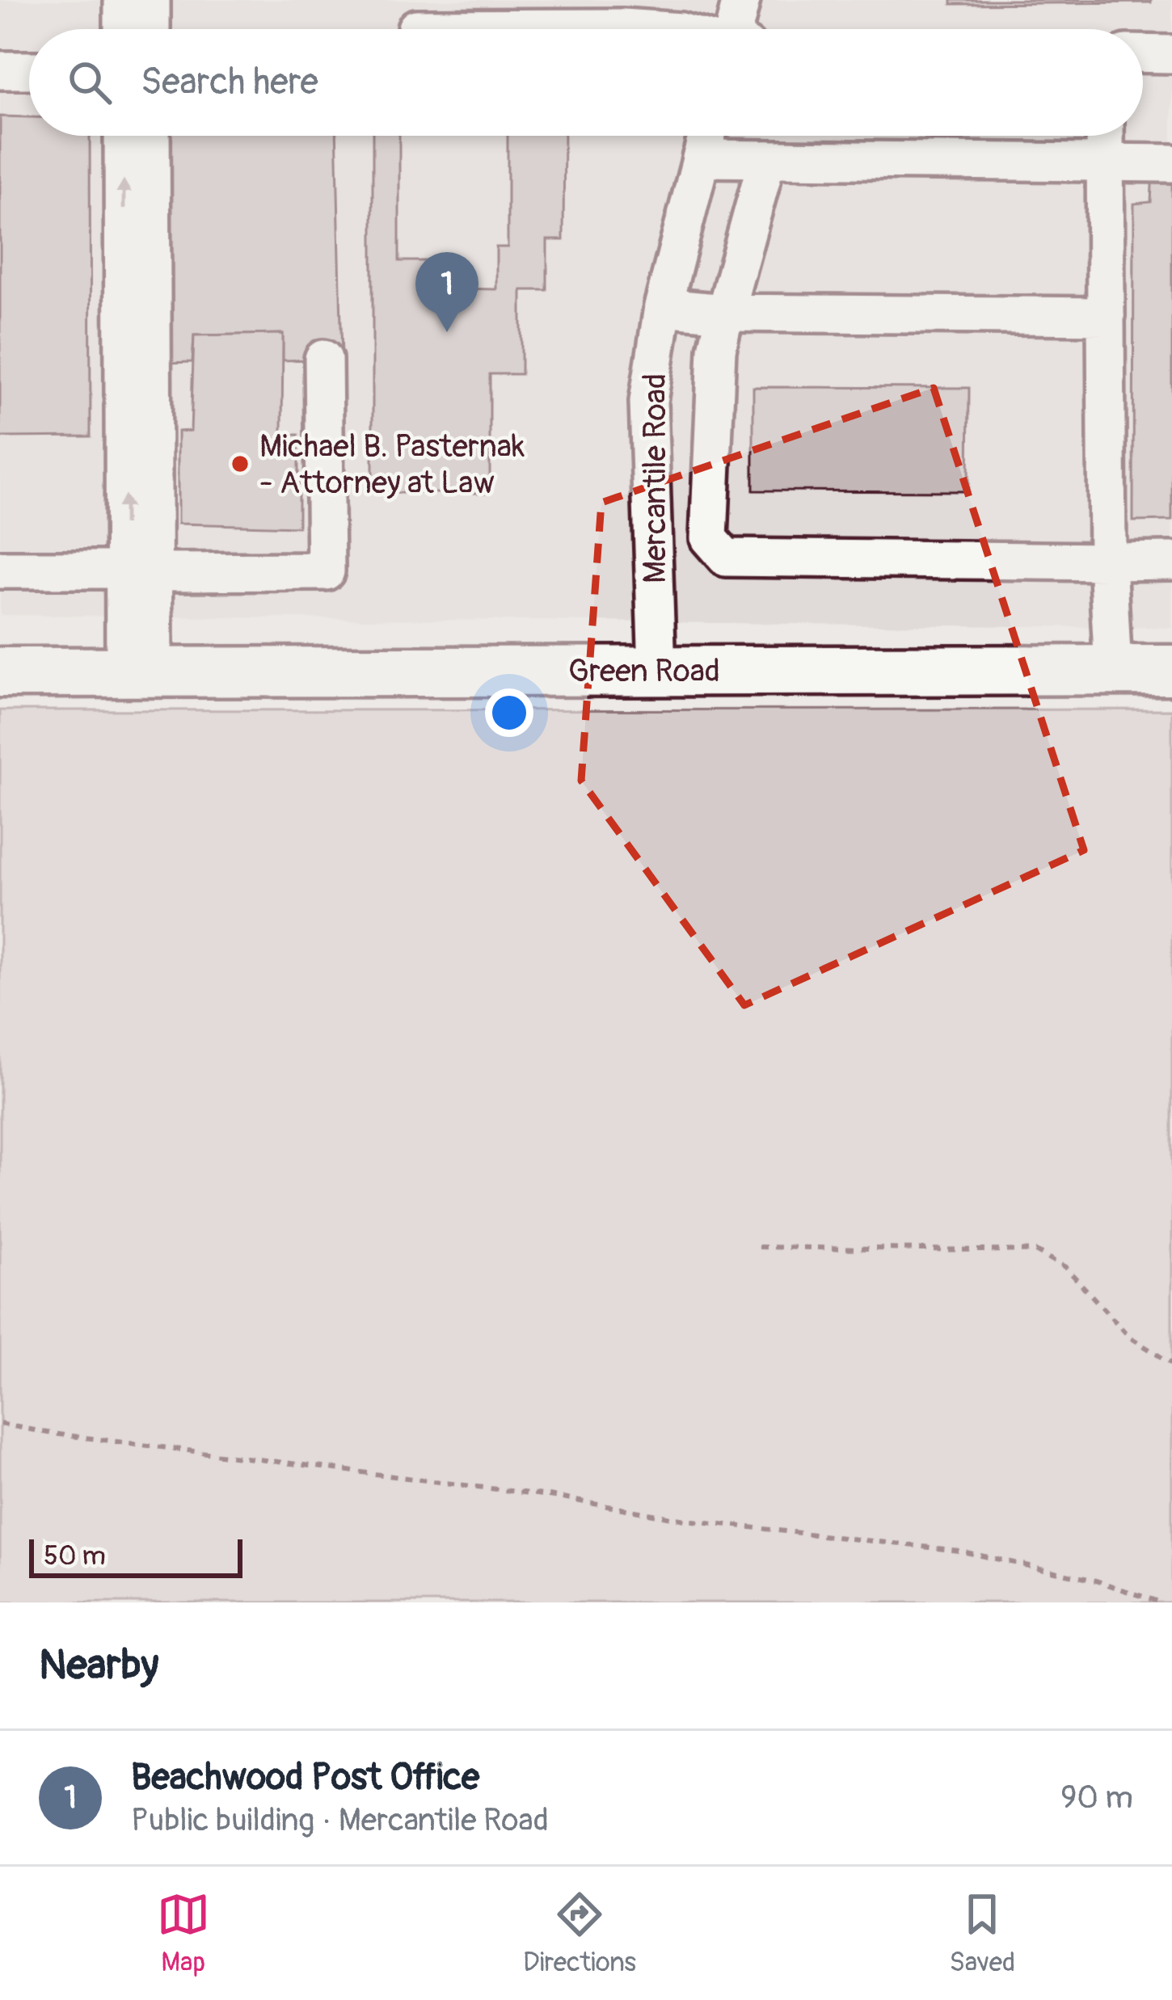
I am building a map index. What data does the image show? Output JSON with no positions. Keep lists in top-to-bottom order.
{
  "streets": {
    "main road": ["Green Road"],
    "street": ["Mercantile Road"]
  },
  "crossings": [
    ["Mercantile Road", "Green Road"]
  ],
  "places": ["Michael B. Pasternak - Attorney at Law"],
  "scale_bar": "50 m",
  "page": {
    "search": "Search here",
    "pins": "1",
    "scale": "50 m",
    "heading": "Nearby",
    "list": [
      {
        "mark": "1",
        "name": "Beachwood Post Office",
        "note": "Public building · Mercantile Road",
        "value": "90 m"
      }
    ],
    "nav": ["Map", "Directions", "Saved"]
  }
}
